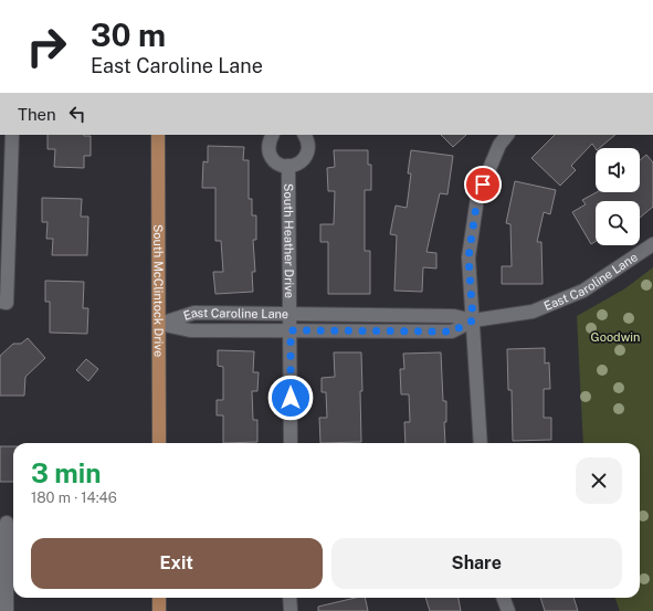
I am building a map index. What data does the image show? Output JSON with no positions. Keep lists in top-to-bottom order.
{
  "streets": {
    "main road": ["South McClintock Drive"],
    "street": ["South Heather Drive", "East Caroline Lane"]
  },
  "crossings": [
    ["South Heather Drive", "East Caroline Lane"],
    ["East Caroline Lane", "South McClintock Drive"]
  ],
  "parks": ["Goodwin"],
  "page": {
    "turn": ["30 m", "East Caroline Lane"],
    "then": "Then",
    "heading": ["3 min", "180 m · 14:46"],
    "buttons": ["Exit", "Share"]
  }
}
